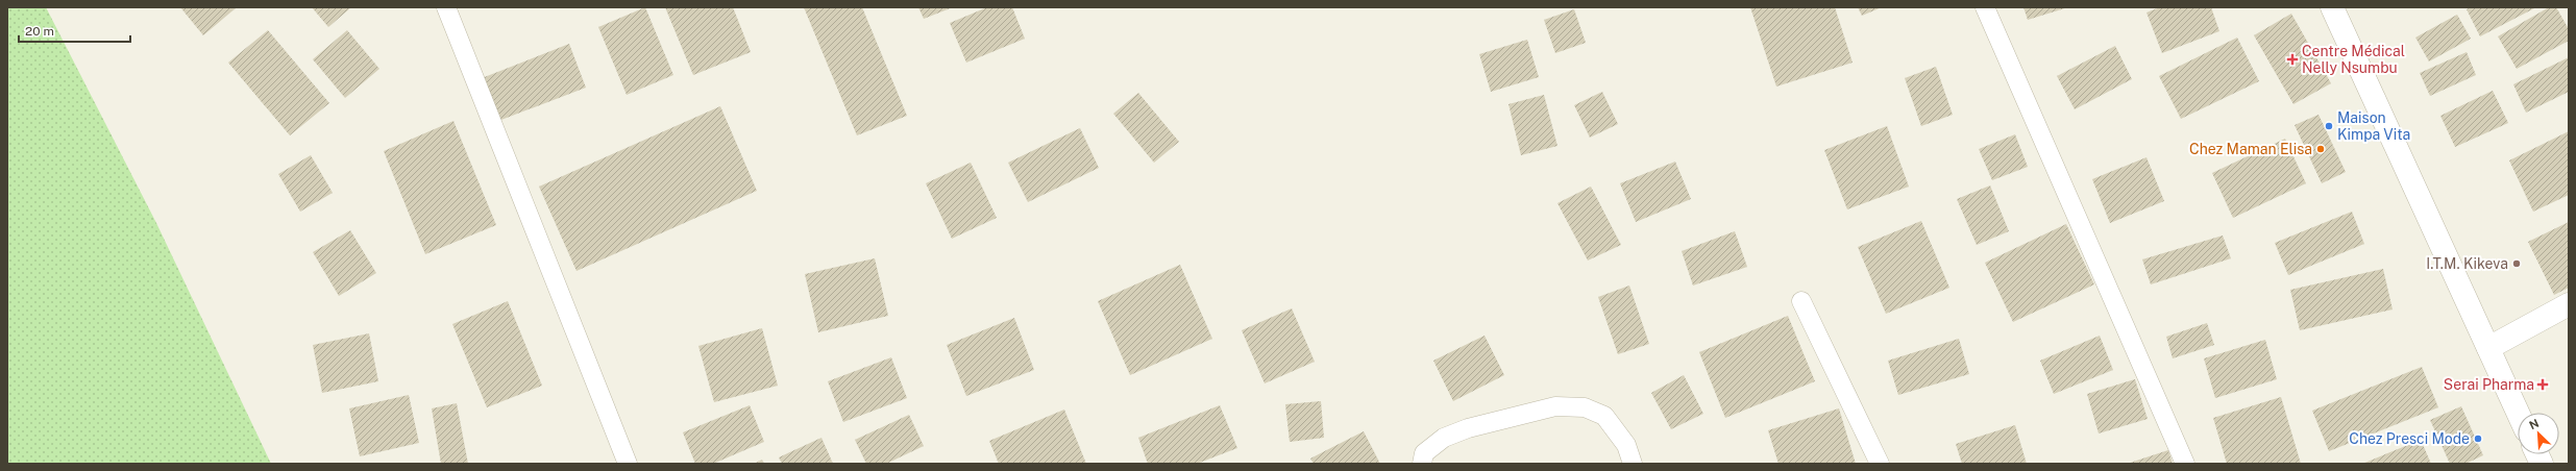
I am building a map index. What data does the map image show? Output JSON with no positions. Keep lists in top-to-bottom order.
{
  "places": {
    "health": ["Centre Médical Nelly Nsumbu", "Serai Pharma"],
    "other": [
      "Maison Kimpa Vita",
      "Chez Maman Elisa",
      "I.T.M. Kikeva",
      "Chez Presci Mode"
    ]
  },
  "scale_bar": "20 m",
  "north": "top left"
}
